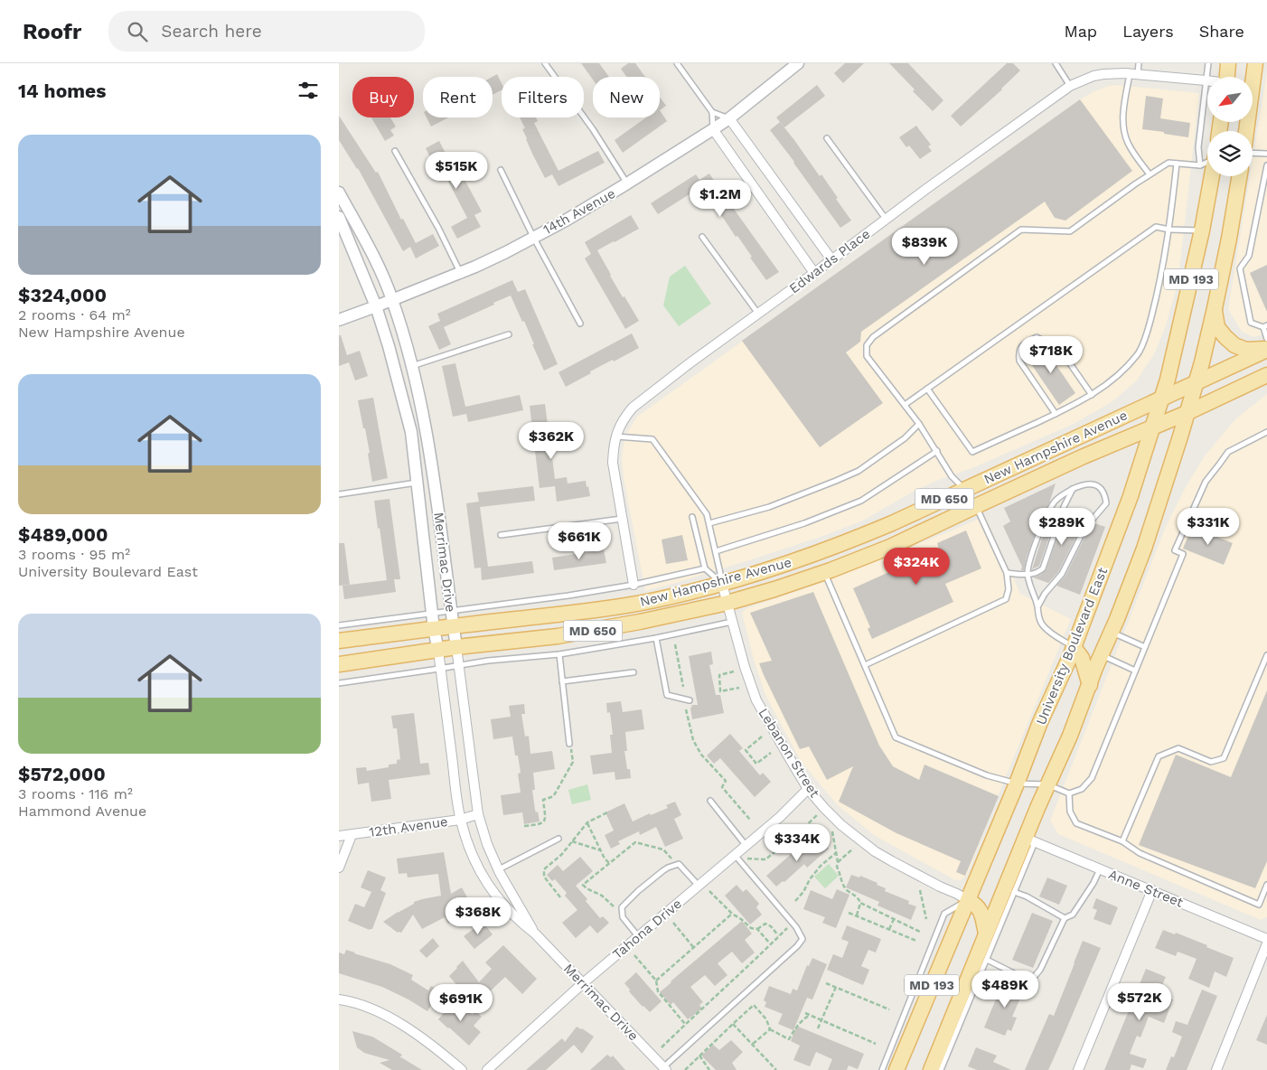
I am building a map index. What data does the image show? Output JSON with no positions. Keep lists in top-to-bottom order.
{
  "streets": {
    "main road": [
      "MD 193",
      "New Hampshire Avenue",
      "MD 650",
      "University Boulevard East"
    ],
    "street": [
      "14th Avenue",
      "Edwards Place",
      "Merrimac Drive",
      "Lebanon Street",
      "12th Avenue",
      "Anne Street",
      "Tahona Drive"
    ]
  },
  "crossings": [
    ["14th Avenue", "Merrimac Drive"],
    ["MD 193", "New Hampshire Avenue"],
    ["MD 193", "Anne Street"],
    ["New Hampshire Avenue", "Merrimac Drive"],
    ["New Hampshire Avenue", "University Boulevard East"],
    ["New Hampshire Avenue", "Lebanon Street"],
    ["Merrimac Drive", "12th Avenue"],
    ["Merrimac Drive", "Tahona Drive"],
    ["University Boulevard East", "Lebanon Street"],
    ["Lebanon Street", "Tahona Drive"]
  ],
  "north": "bottom left",
  "page": {
    "header": "Roofr",
    "search": "Search here",
    "nav": ["Map", "Layers", "Share"],
    "heading": "14 homes",
    "chip": [
      "Buy",
      "Rent",
      "Filters",
      "New"
    ],
    "list": [
      {
        "name": "$324,000",
        "note": "2 rooms · 64 m² · New Hampshire Avenue"
      },
      {
        "name": "$489,000",
        "note": "3 rooms · 95 m² · University Boulevard East"
      },
      {
        "name": "$572,000",
        "note": "3 rooms · 116 m² · Hammond Avenue"
      }
    ],
    "price": [
      "$515K",
      "$1.2M",
      "$839K",
      "$718K",
      "$362K",
      "$289K",
      "$331K",
      "$661K",
      "$324K",
      "$334K",
      "$368K",
      "$489K",
      "$572K",
      "$691K"
    ]
  }
}
